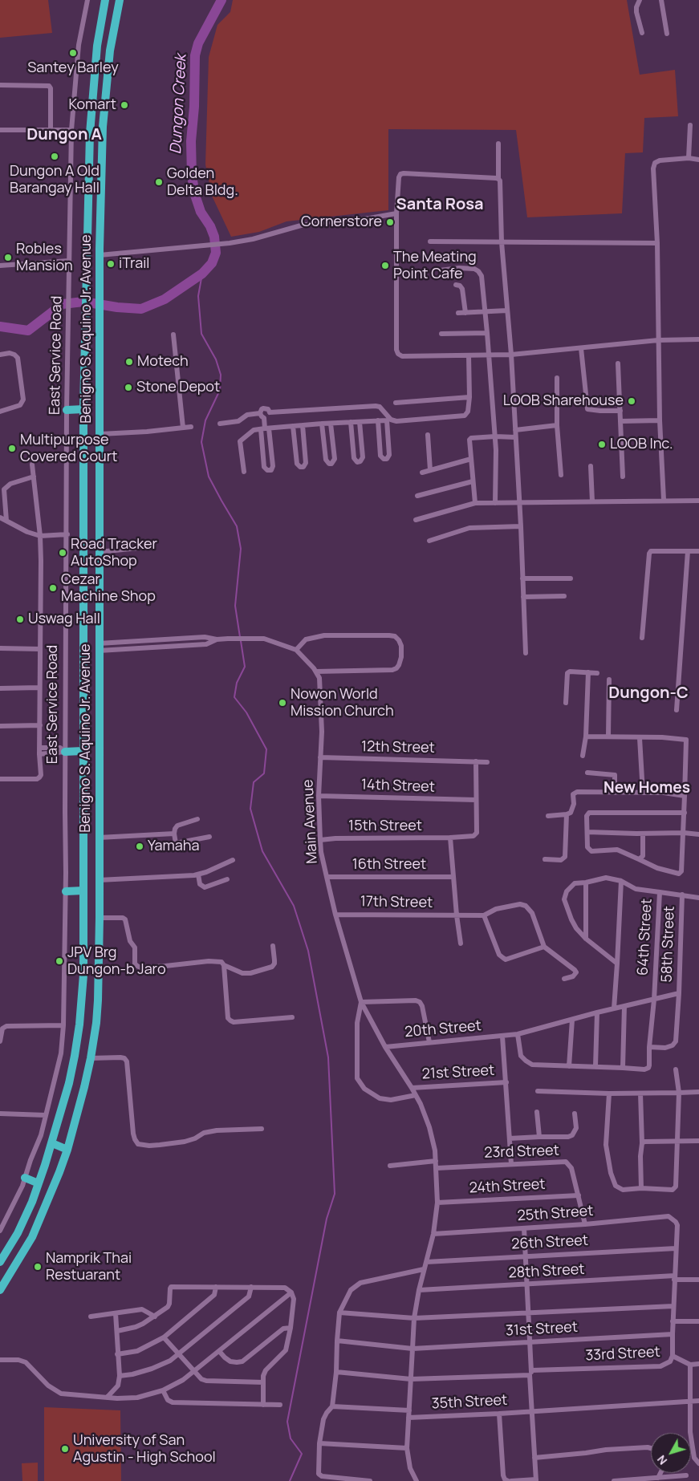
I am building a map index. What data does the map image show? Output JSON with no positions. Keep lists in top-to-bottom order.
{
  "streets": {
    "highway": ["Benigno S. Aquino Jr. Avenue"],
    "street": [
      "East Service Road",
      "12th Street",
      "14th Street",
      "Main Avenue",
      "15th Street",
      "16th Street",
      "17th Street",
      "64th Street",
      "58th Street",
      "20th Street",
      "21st Street",
      "23rd Street",
      "24th Street",
      "25th Street",
      "26th Street",
      "28th Street",
      "31st Street",
      "33rd Street",
      "35th Street"
    ]
  },
  "crossings": [
    ["12th Street", "Main Avenue"],
    ["14th Street", "Main Avenue"],
    ["14th Street", "15th Street"],
    ["Main Avenue", "15th Street"],
    ["Main Avenue", "16th Street"],
    ["Main Avenue", "17th Street"],
    ["Main Avenue", "20th Street"],
    ["Main Avenue", "21st Street"],
    ["Main Avenue", "23rd Street"],
    ["Main Avenue", "24th Street"],
    ["Main Avenue", "25th Street"],
    ["Main Avenue", "26th Street"],
    ["Main Avenue", "28th Street"],
    ["Main Avenue", "31st Street"],
    ["Main Avenue", "33rd Street"],
    ["Main Avenue", "35th Street"],
    ["64th Street", "58th Street"],
    ["58th Street", "20th Street"],
    ["23rd Street", "24th Street"],
    ["23rd Street", "25th Street"],
    ["25th Street", "33rd Street"],
    ["26th Street", "33rd Street"],
    ["28th Street", "33rd Street"],
    ["31st Street", "33rd Street"]
  ],
  "districts": [
    "Dungon A",
    "Santa Rosa",
    "Dungon-C",
    "New Homes"
  ],
  "water": ["Dungon Creek"],
  "places": [
    "Santey Barley",
    "Komart",
    "Dungon A Old Barangay Hall",
    "Golden Delta Bldg.",
    "Cornerstore",
    "Robles Mansion",
    "iTrail",
    "The Meating Point Cafe",
    "Motech",
    "Stone Depot",
    "LOOB Sharehouse",
    "LOOB Inc.",
    "Multipurpose Covered Court",
    "Road Tracker AutoShop",
    "Cezar Machine Shop",
    "Uswag Hall",
    "Nowon World Mission Church",
    "Yamaha",
    "JPV Brg Dungon-b Jaro",
    "Namprik Thai Restuarant",
    "University of San Agustin - High School"
  ],
  "north": "bottom left"
}
